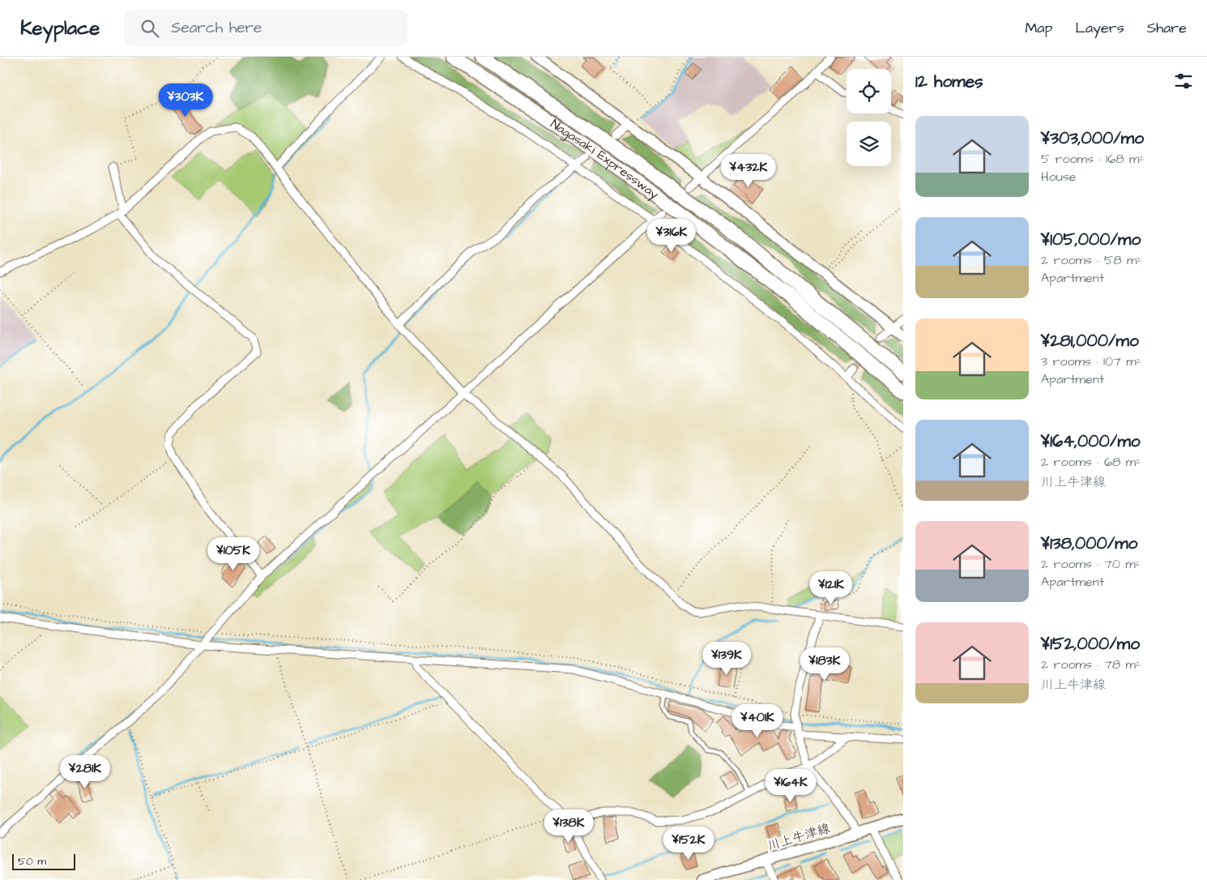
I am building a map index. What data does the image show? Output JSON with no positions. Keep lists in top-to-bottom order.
{
  "streets": {
    "highway": ["Nagasaki Expressway"],
    "street": ["川上牛津線"]
  },
  "scale_bar": "50 m",
  "page": {
    "header": "Keyplace",
    "search": "Search here",
    "nav": ["Map", "Layers", "Share"],
    "heading": "12 homes",
    "price": [
      "¥303K",
      "¥432K",
      "¥316K",
      "¥105K",
      "¥121K",
      "¥139K",
      "¥183K",
      "¥401K",
      "¥281K",
      "¥164K",
      "¥138K",
      "¥152K"
    ],
    "list": [
      {
        "name": "¥303,000/mo",
        "note": "5 rooms · 168 m² · House"
      },
      {
        "name": "¥105,000/mo",
        "note": "2 rooms · 58 m² · Apartment"
      },
      {
        "name": "¥281,000/mo",
        "note": "3 rooms · 107 m² · Apartment"
      },
      {
        "name": "¥164,000/mo",
        "note": "2 rooms · 68 m² · 川上牛津線"
      },
      {
        "name": "¥138,000/mo",
        "note": "2 rooms · 70 m² · Apartment"
      },
      {
        "name": "¥152,000/mo",
        "note": "2 rooms · 78 m² · 川上牛津線"
      }
    ],
    "scale": "50 m"
  }
}
